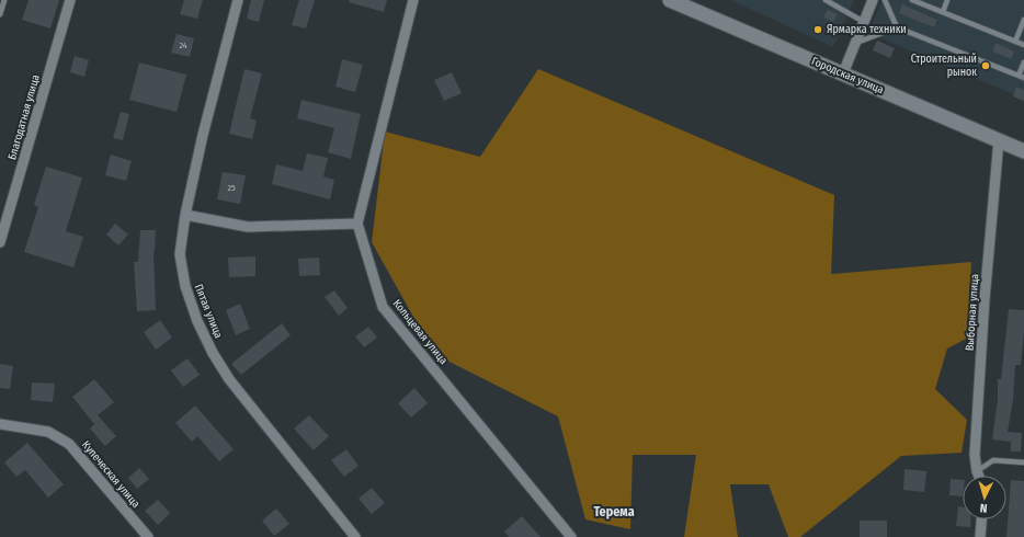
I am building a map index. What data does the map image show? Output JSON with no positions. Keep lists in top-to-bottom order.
{
  "streets": {
    "street": [
      "Городская улица",
      "Благодатная улица",
      "Пятая улица",
      "Выборная улица",
      "Кольцевая улица",
      "Купеческая улица"
    ]
  },
  "crossings": [
    ["Городская улица", "Выборная улица"]
  ],
  "districts": ["Терема"],
  "places": ["Ярмарка техники", "Строительный рынок"],
  "house_numbers": ["24", "25"],
  "north": "bottom"
}
